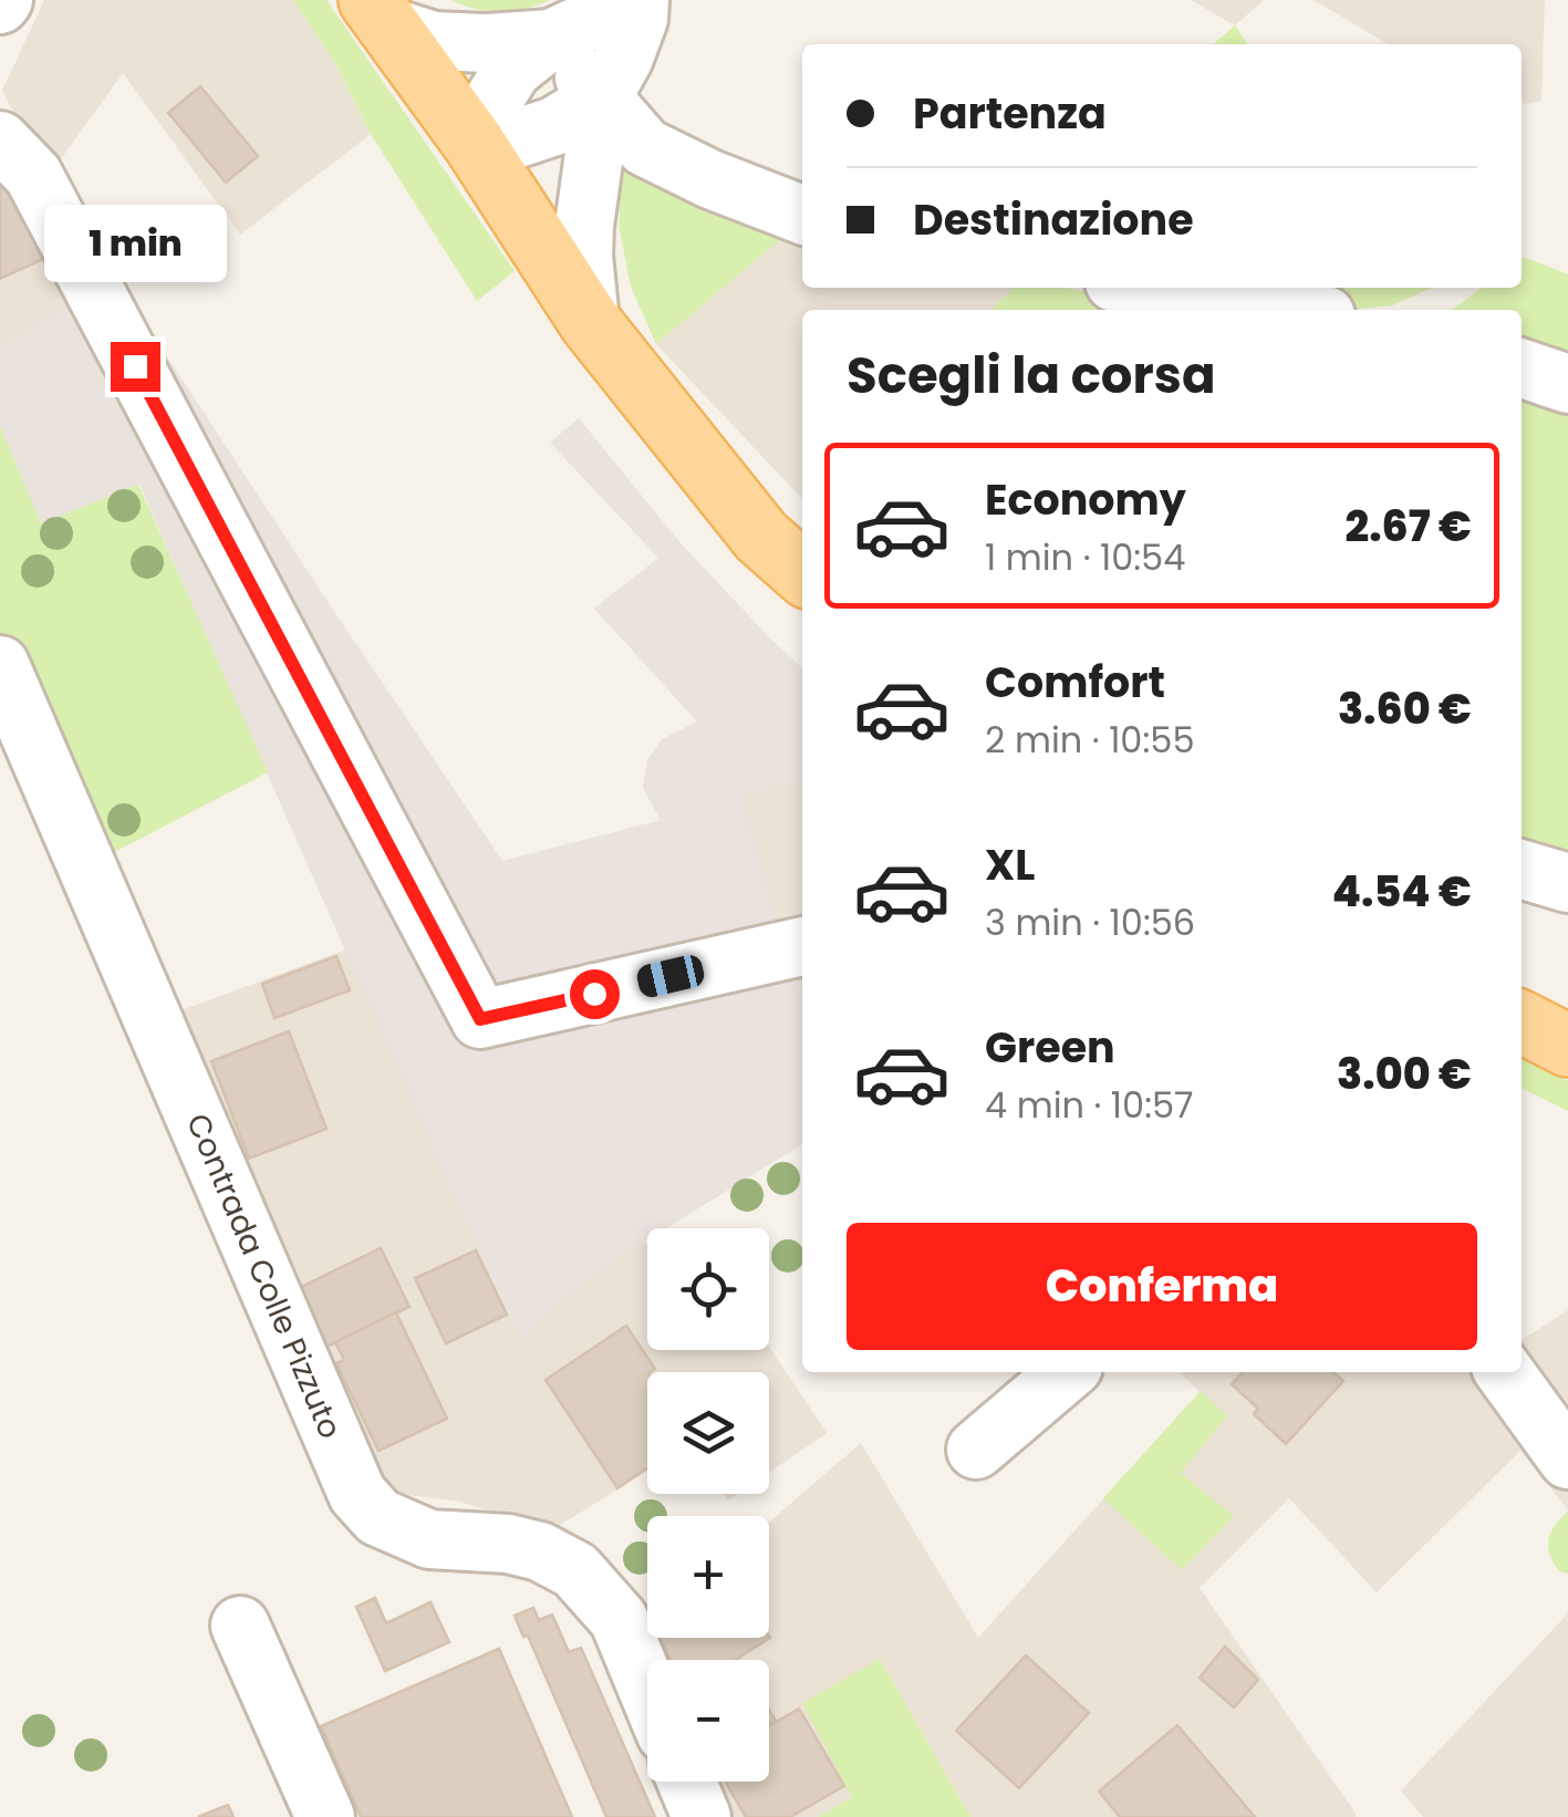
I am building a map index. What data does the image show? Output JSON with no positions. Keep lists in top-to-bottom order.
{
  "streets": {
    "street": ["Contrada Colle Pizzuto"]
  },
  "page": {
    "banner": ["Partenza", "Destinazione"],
    "bubble": "1 min",
    "heading": "Scegli la corsa",
    "list": [
      {
        "name": "Economy",
        "note": "1 min · 10:54",
        "value": "2.67 €"
      },
      {
        "name": "Comfort",
        "note": "2 min · 10:55",
        "value": "3.60 €"
      },
      {
        "name": "XL",
        "note": "3 min · 10:56",
        "value": "4.54 €"
      },
      {
        "name": "Green",
        "note": "4 min · 10:57",
        "value": "3.00 €"
      }
    ],
    "buttons": "Conferma",
    "map_buttons": ["+", "−"]
  }
}
